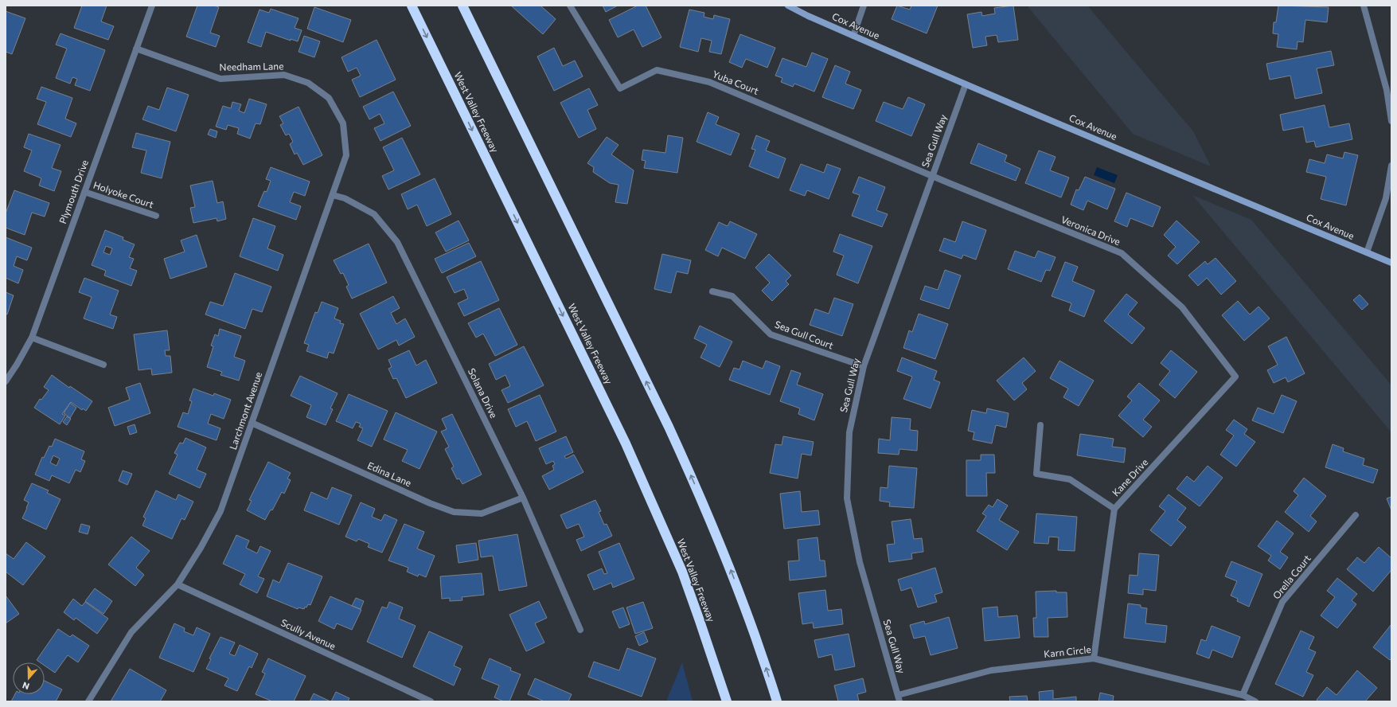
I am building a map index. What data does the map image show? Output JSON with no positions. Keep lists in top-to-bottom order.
{
  "streets": {
    "highway": ["West Valley Freeway"],
    "main road": ["Cox Avenue"],
    "street": [
      "Needham Lane",
      "Yuba Court",
      "Sea Gull Way",
      "Plymouth Drive",
      "Holyoke Court",
      "Veronica Drive",
      "Sea Gull Court",
      "Solana Drive",
      "Larchmont Avenue",
      "Edina Lane",
      "Kane Drive",
      "Orella Court",
      "Scully Avenue",
      "Karn Circle"
    ]
  },
  "crossings": [
    ["Cox Avenue", "Sea Gull Way"],
    ["Needham Lane", "Plymouth Drive"],
    ["Needham Lane", "Larchmont Avenue"],
    ["Yuba Court", "Sea Gull Way"],
    ["Yuba Court", "Veronica Drive"],
    ["Sea Gull Way", "Veronica Drive"],
    ["Sea Gull Way", "Sea Gull Court"],
    ["Sea Gull Way", "Karn Circle"],
    ["Plymouth Drive", "Holyoke Court"],
    ["Veronica Drive", "Kane Drive"],
    ["Solana Drive", "Larchmont Avenue"],
    ["Solana Drive", "Edina Lane"],
    ["Larchmont Avenue", "Edina Lane"],
    ["Larchmont Avenue", "Scully Avenue"],
    ["Kane Drive", "Karn Circle"],
    ["Orella Court", "Karn Circle"]
  ],
  "north": "bottom"
}
